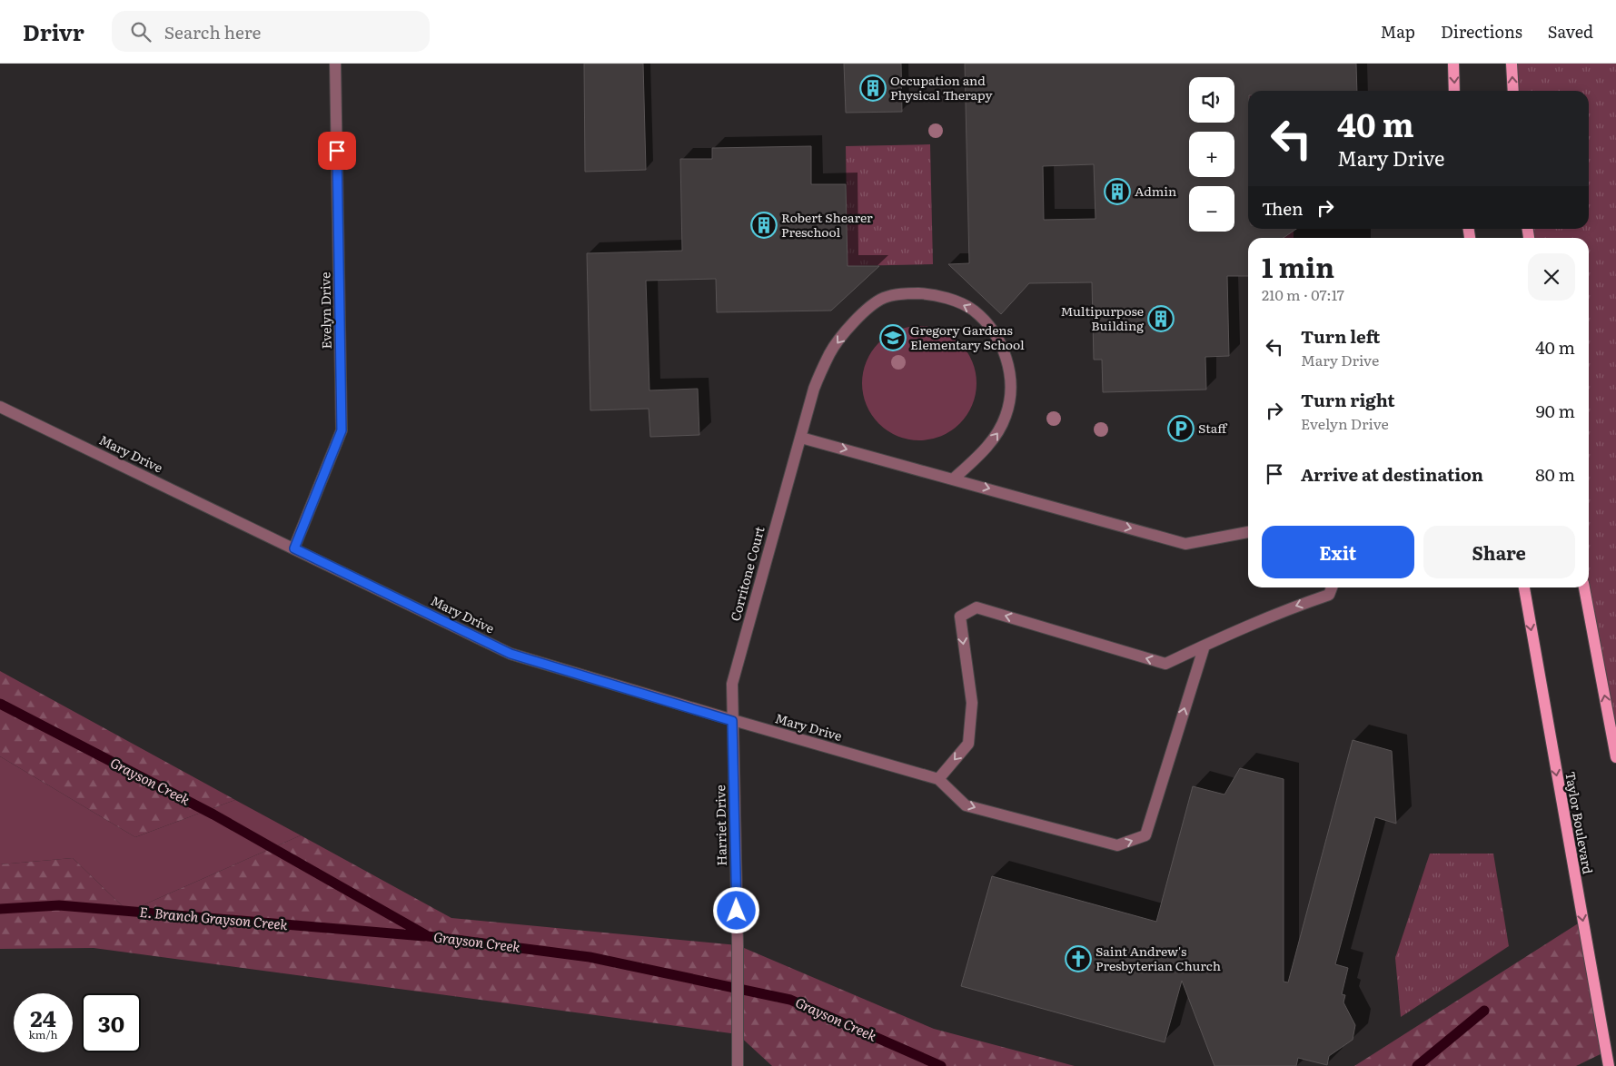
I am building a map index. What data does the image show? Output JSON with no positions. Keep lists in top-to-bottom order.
{
  "streets": {
    "main road": ["Taylor Boulevard"],
    "street": [
      "Evelyn Drive",
      "Mary Drive",
      "Corritone Court",
      "Harriet Drive"
    ]
  },
  "crossings": [
    ["Evelyn Drive", "Mary Drive"],
    ["Mary Drive", "Corritone Court"],
    ["Mary Drive", "Harriet Drive"],
    ["Corritone Court", "Harriet Drive"]
  ],
  "water": ["Grayson Creek", "E. Branch Grayson Creek"],
  "places": {
    "building": [
      "Occupation and Physical Therapy",
      "Admin",
      "Robert Shearer Preschool",
      "Multipurpose Building"
    ],
    "school or university": ["Gregory Gardens Elementary School"],
    "parking": ["Staff"],
    "church": ["Saint Andrew's Presbyterian Church"]
  },
  "page": {
    "header": "Drivr",
    "search": "Search here",
    "nav": ["Map", "Directions", "Saved"],
    "map_buttons": ["+", "−"],
    "turn": ["40 m", "Mary Drive"],
    "then": "Then",
    "heading": ["1 min", "210 m · 07:17"],
    "list": [
      {
        "name": "Turn left",
        "note": "Mary Drive",
        "value": "40 m"
      },
      {
        "name": "Turn right",
        "note": "Evelyn Drive",
        "value": "90 m"
      },
      {
        "name": "Arrive at destination",
        "value": "80 m"
      }
    ],
    "buttons": ["Exit", "Share"],
    "speed": "24 km/h",
    "limit": "30"
  }
}
